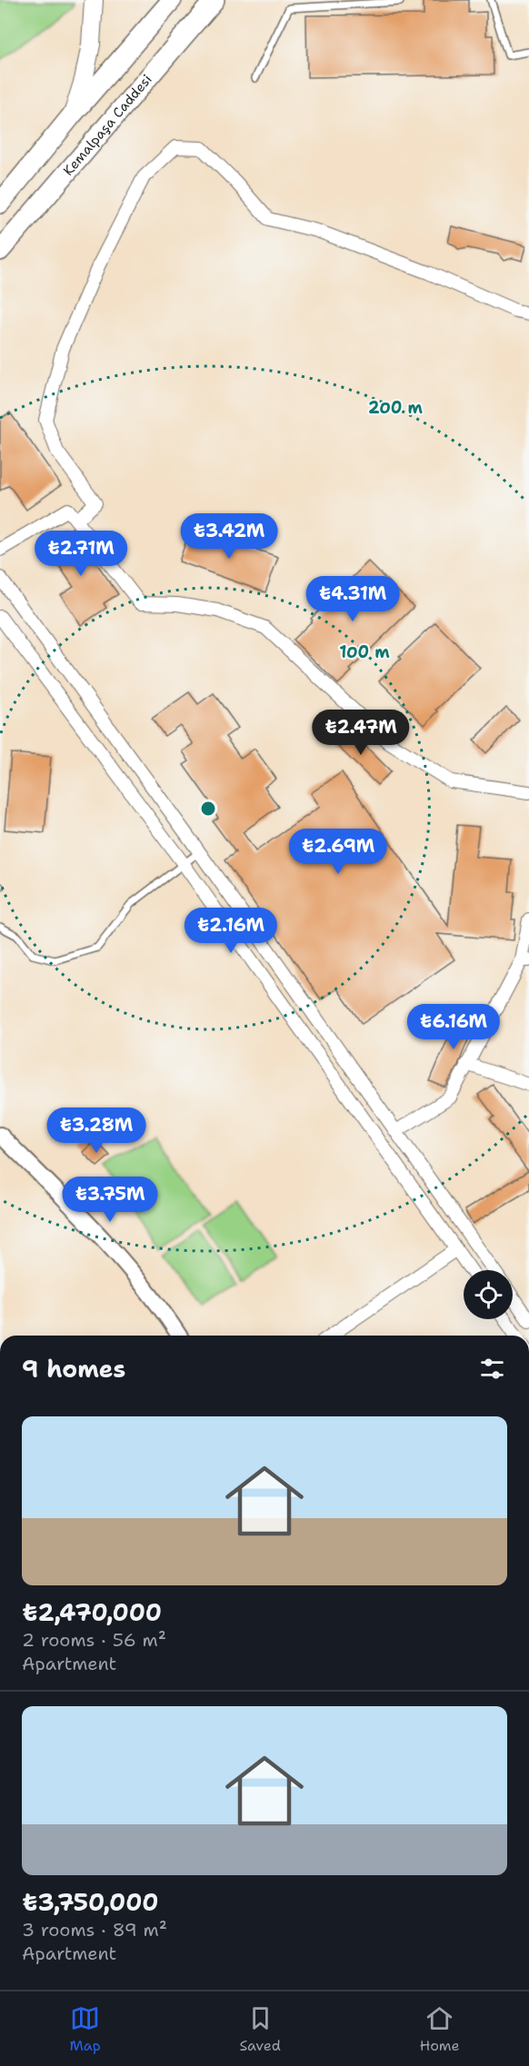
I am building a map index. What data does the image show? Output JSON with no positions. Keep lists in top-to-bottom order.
{
  "streets": {
    "main road": ["Kemalpaşa Caddesi"]
  },
  "page": {
    "price": [
      "₺3.42M",
      "₺2.71M",
      "₺4.31M",
      "₺2.47M",
      "₺2.69M",
      "₺2.16M",
      "₺6.16M",
      "₺3.28M",
      "₺3.75M"
    ],
    "heading": "9 homes",
    "list": [
      {
        "name": "₺2,470,000",
        "note": "2 rooms · 56 m² · Apartment"
      },
      {
        "name": "₺3,750,000",
        "note": "3 rooms · 89 m² · Apartment"
      }
    ],
    "tabs": ["Map", "Saved", "Home"]
  },
  "rings": ["200 m", "100 m"]
}
